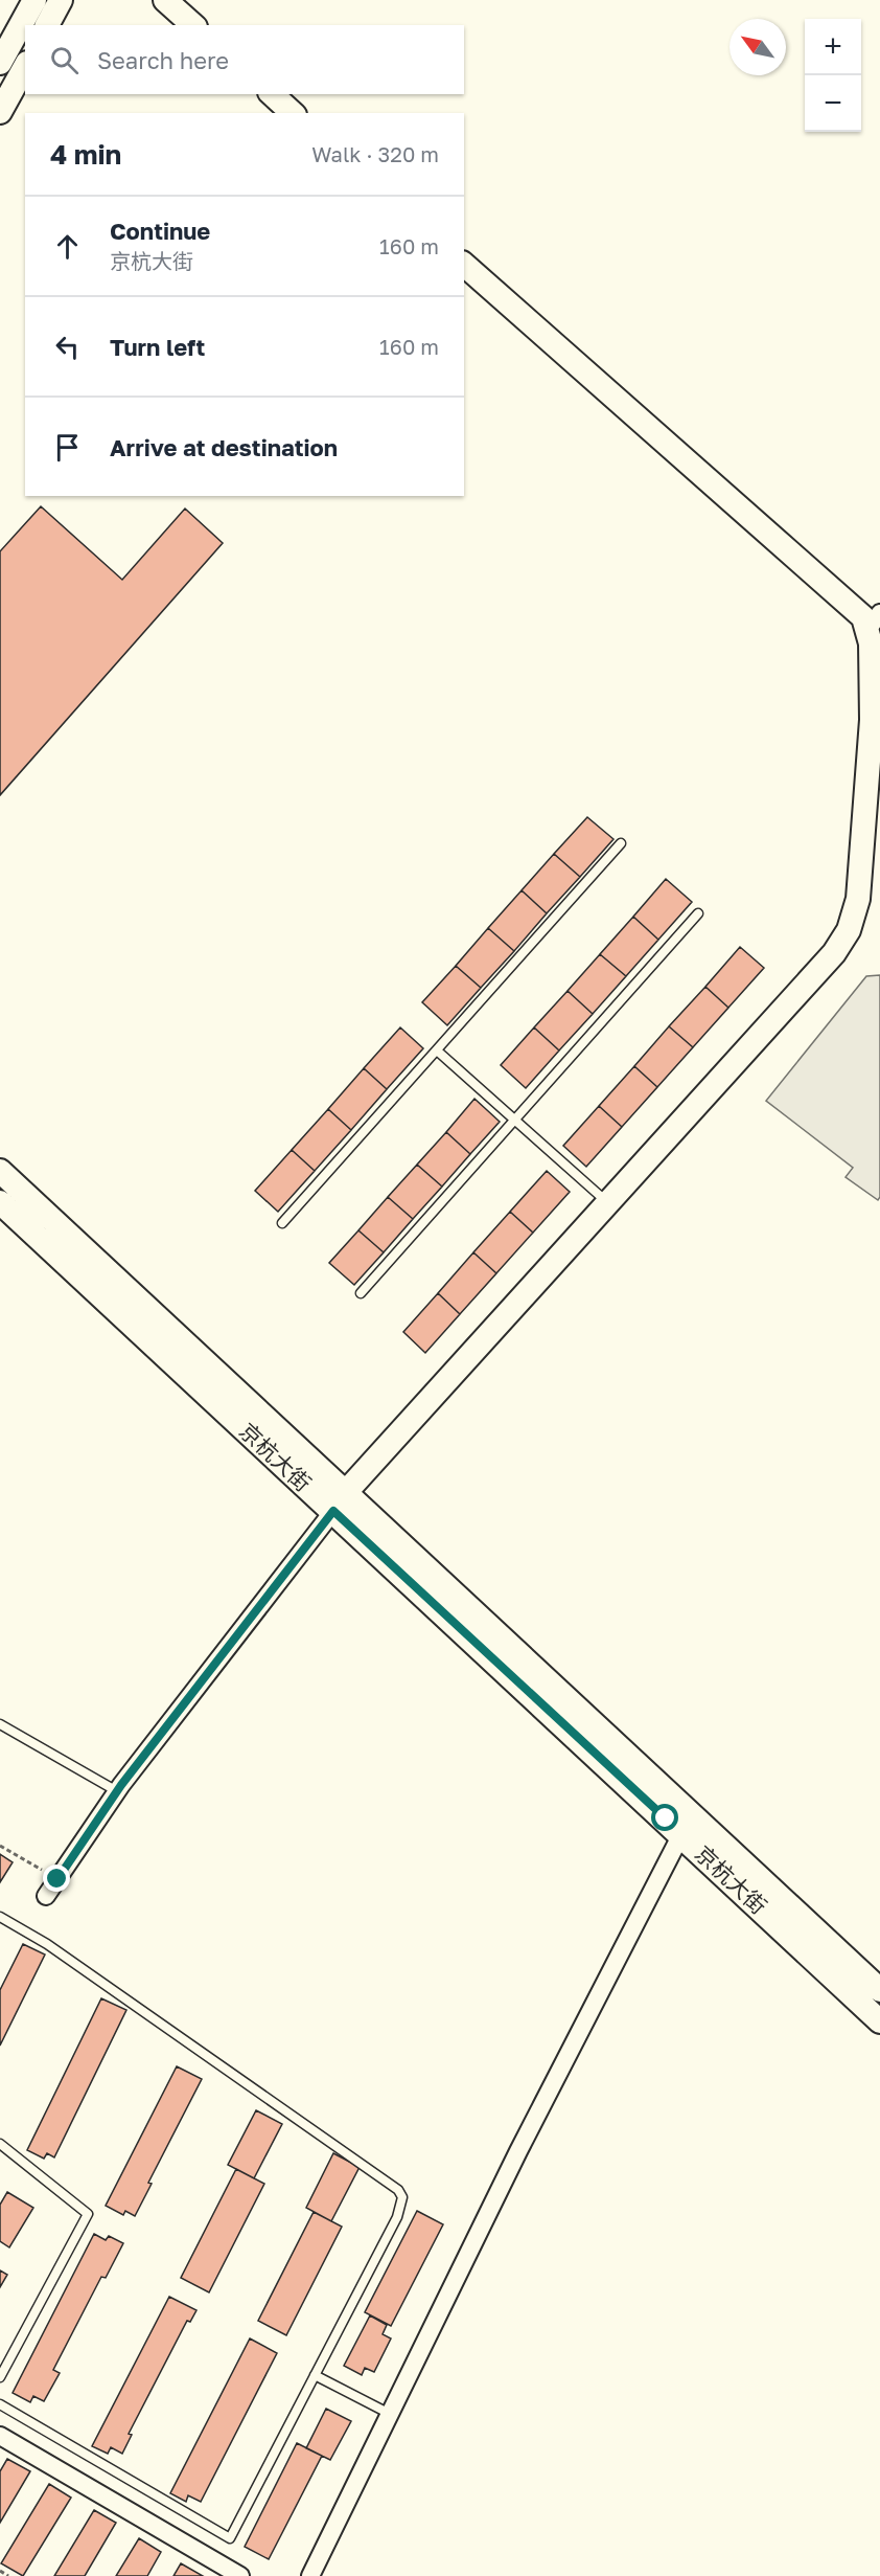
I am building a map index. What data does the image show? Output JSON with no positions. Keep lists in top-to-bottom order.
{
  "streets": {
    "main road": ["京杭大街"]
  },
  "north": "top left",
  "page": {
    "map_buttons": ["+", "−"],
    "search": "Search here",
    "heading": ["4 min", "Walk · 320 m"],
    "list": [
      ["Continue", "京杭大街", "160 m"],
      ["Turn left", "160 m"],
      "Arrive at destination"
    ]
  }
}
